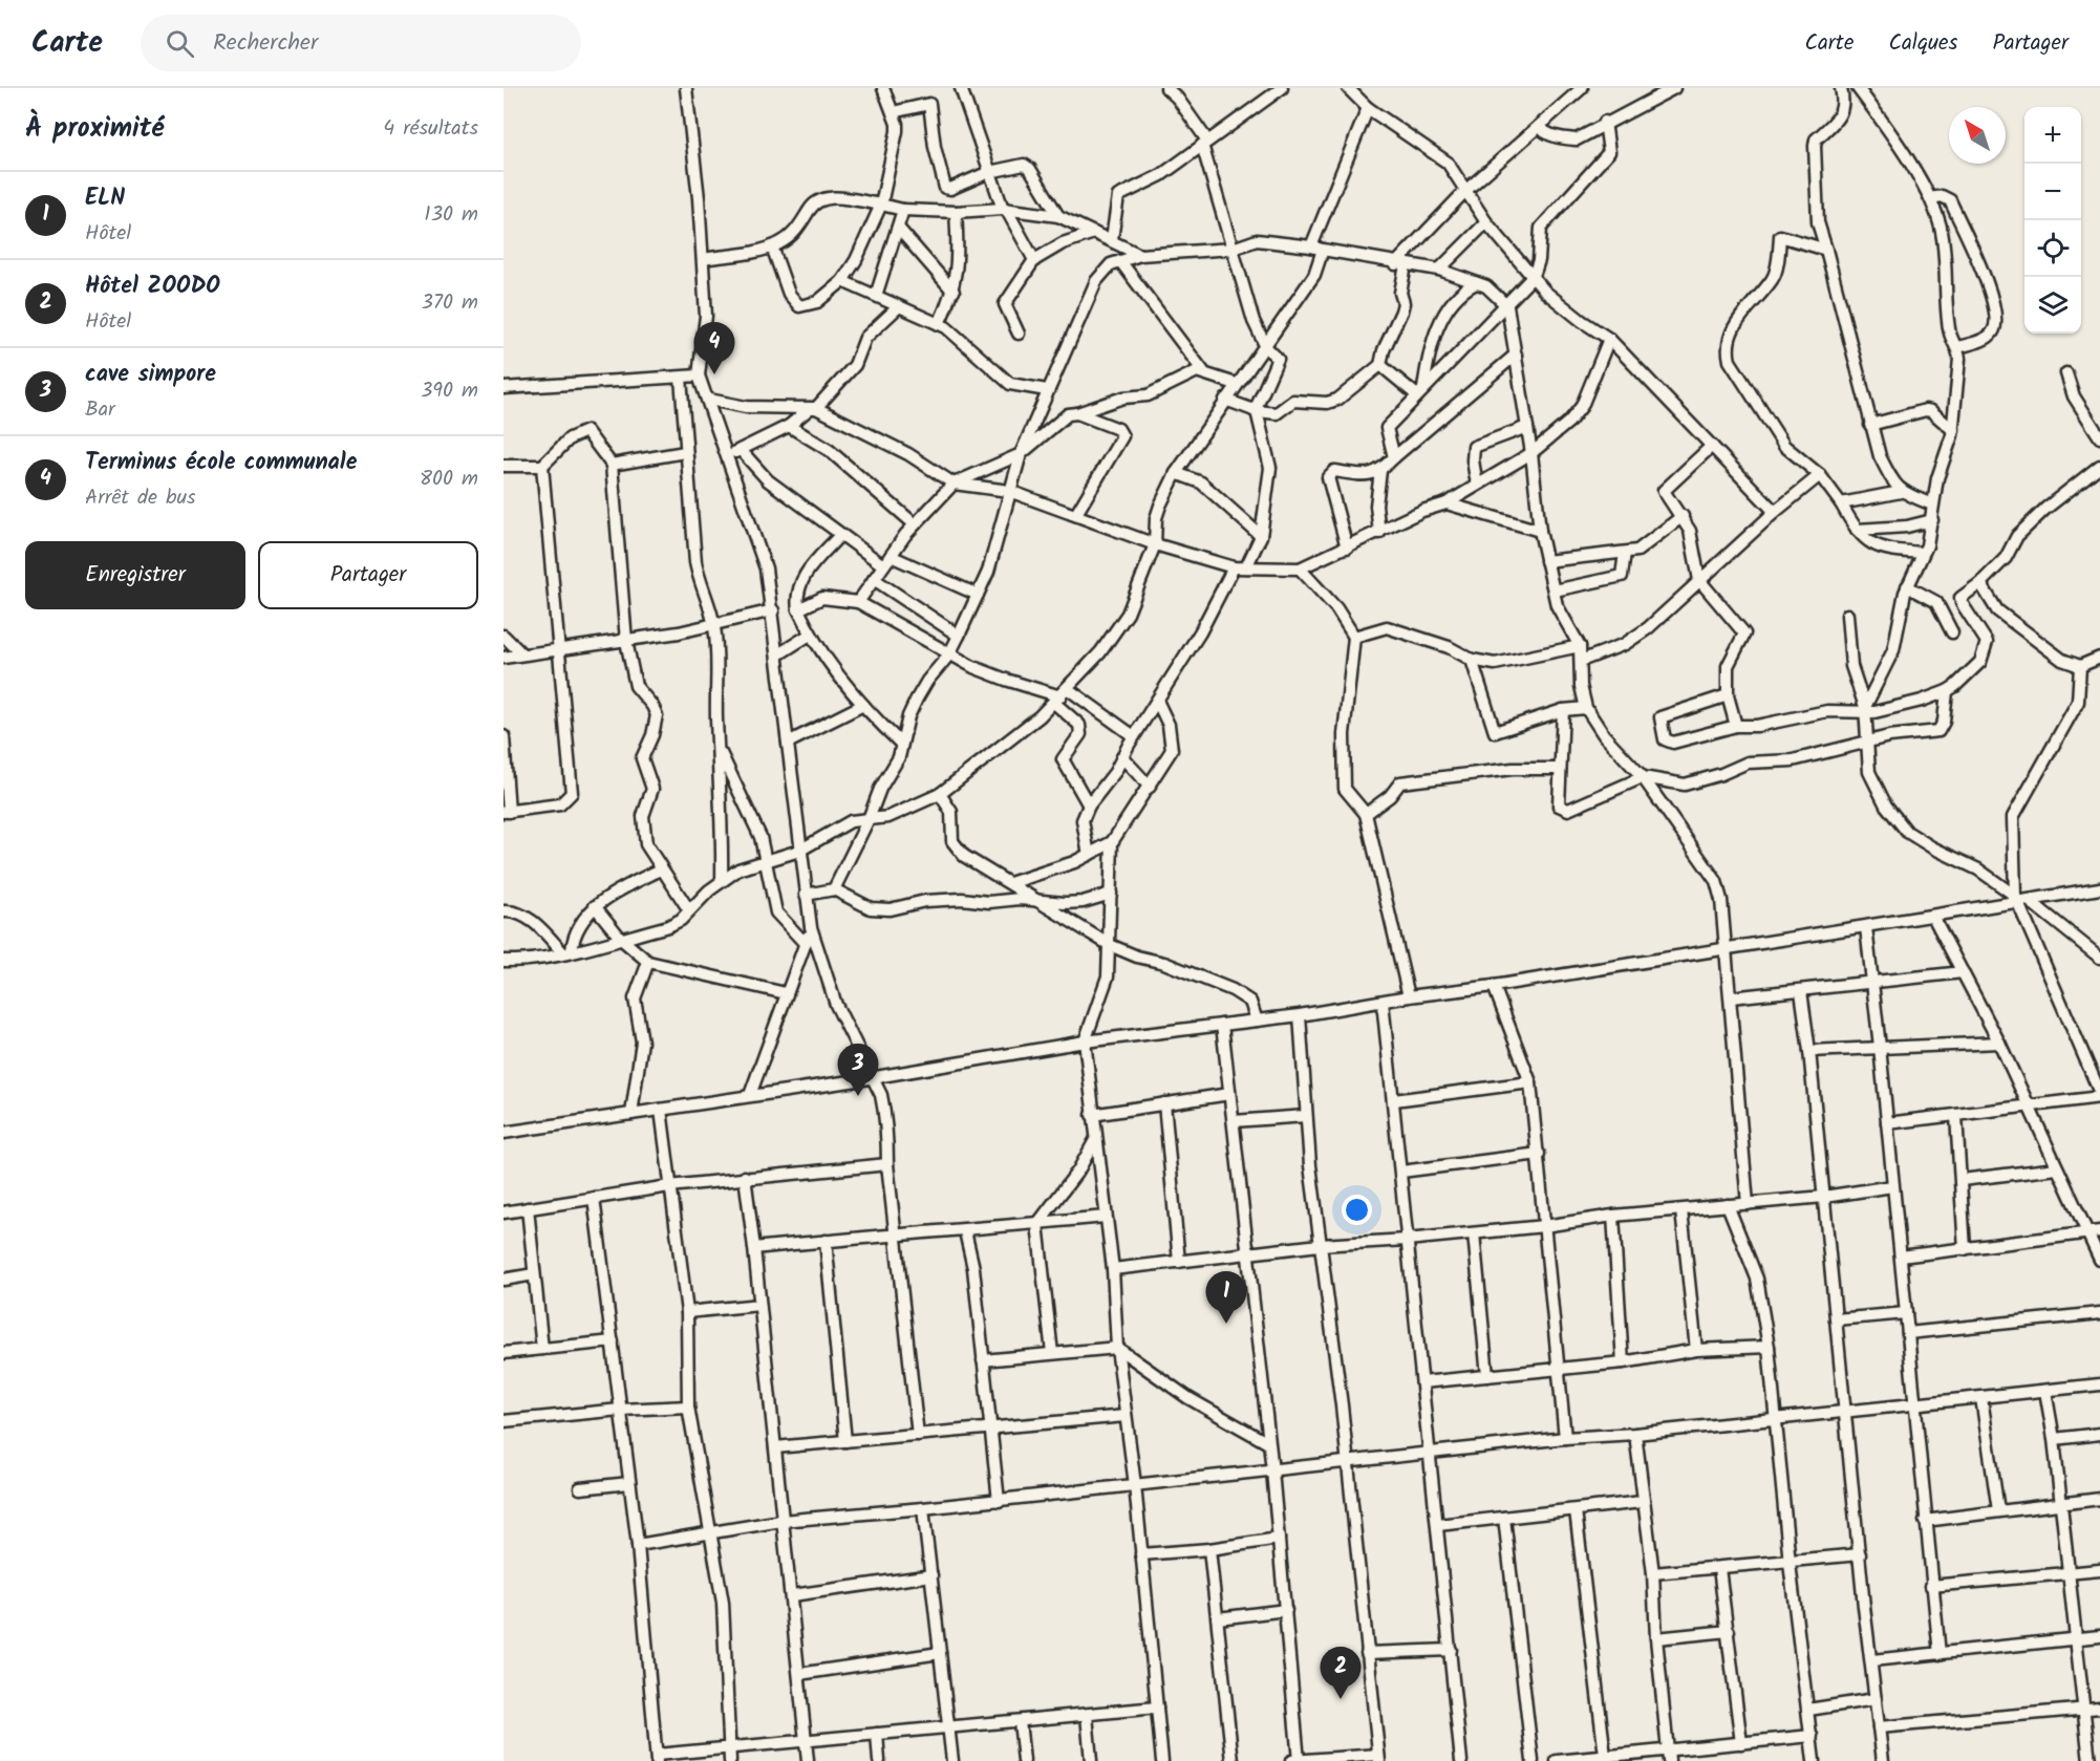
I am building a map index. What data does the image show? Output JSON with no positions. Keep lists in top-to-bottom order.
{
  "north": "top left",
  "page": {
    "header": "Carte",
    "search": "Rechercher",
    "nav": ["Carte", "Calques", "Partager"],
    "heading": ["À proximité", "4 résultats"],
    "map_buttons": ["+", "−"],
    "list": [
      {
        "mark": "1",
        "name": "ELN",
        "note": "Hôtel",
        "value": "130 m"
      },
      {
        "mark": "2",
        "name": "Hôtel ZOODO",
        "note": "Hôtel",
        "value": "370 m"
      },
      {
        "mark": "3",
        "name": "cave simpore",
        "note": "Bar",
        "value": "390 m"
      },
      {
        "mark": "4",
        "name": "Terminus école communale",
        "note": "Arrêt de bus",
        "value": "800 m"
      }
    ],
    "pins": [
      "4",
      "3",
      "1",
      "2"
    ],
    "buttons": ["Enregistrer", "Partager"]
  }
}
